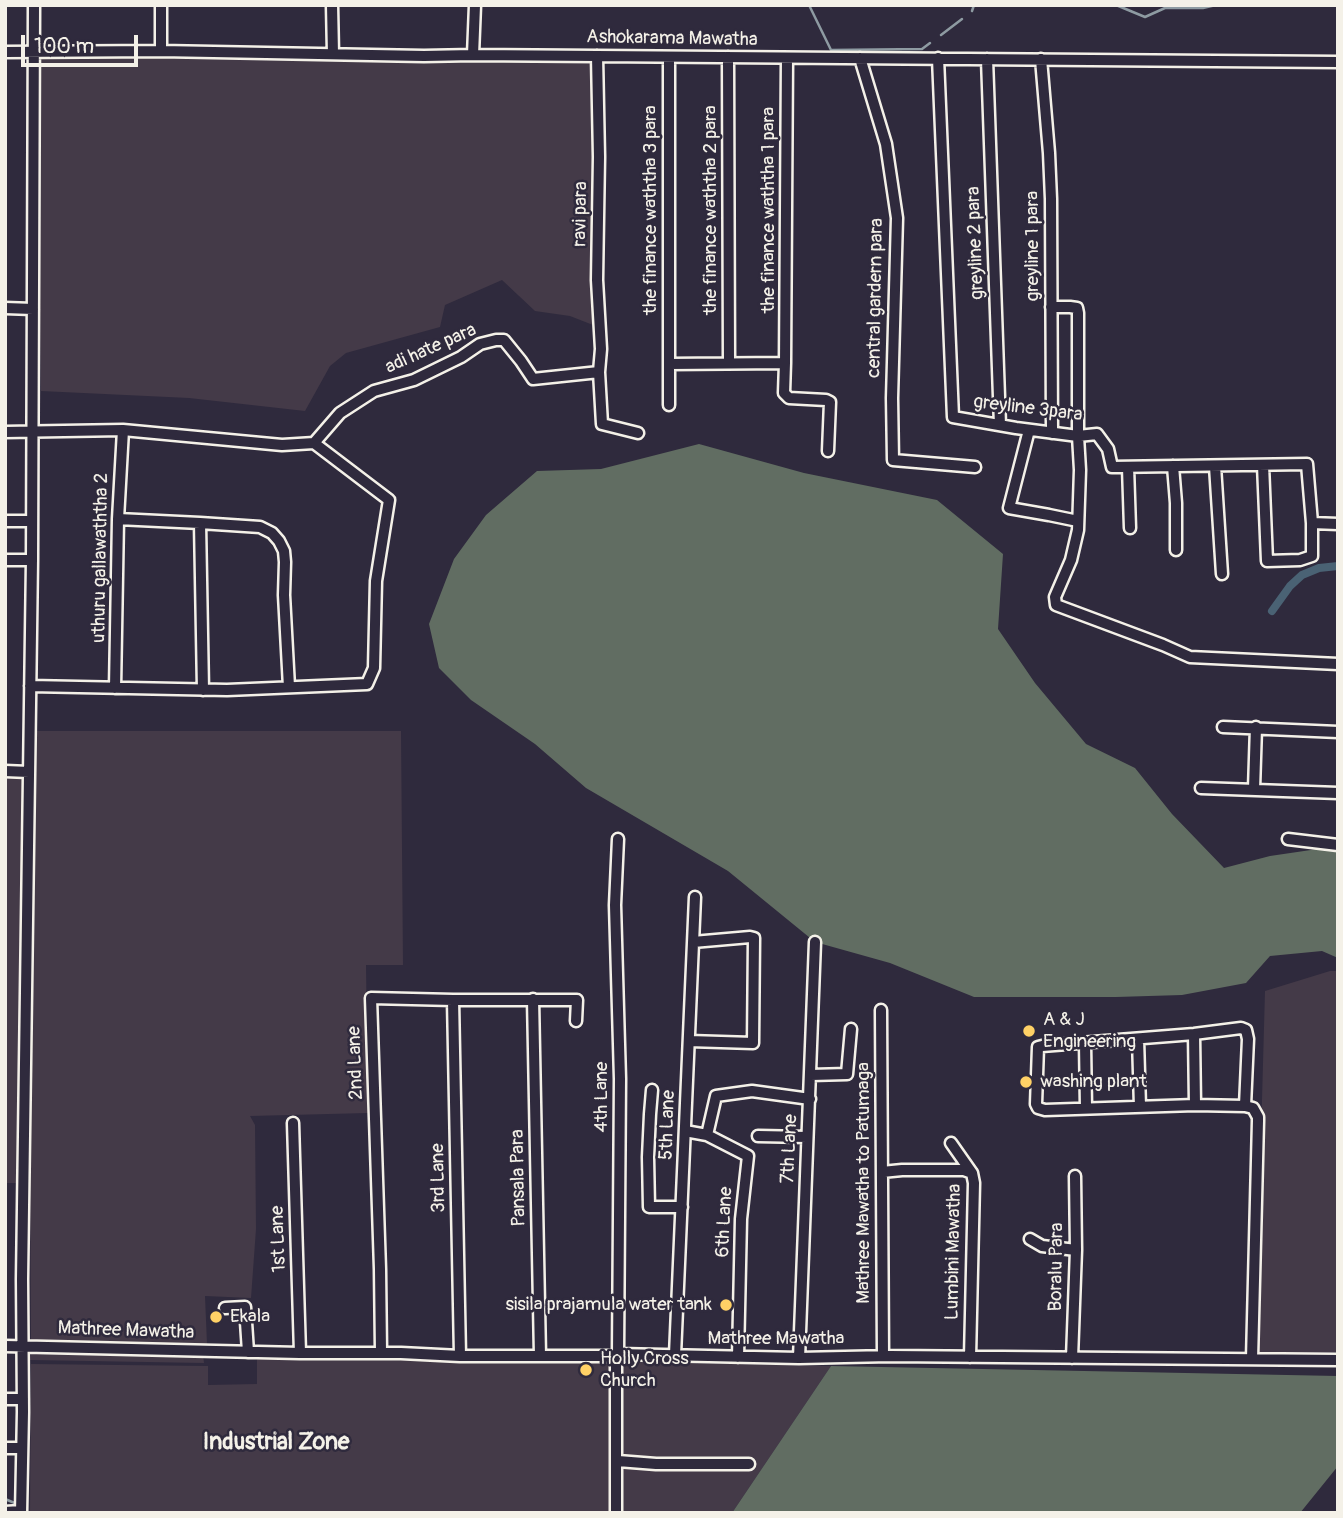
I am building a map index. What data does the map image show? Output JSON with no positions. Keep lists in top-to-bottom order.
{
  "streets": {
    "street": [
      "Ashokarama Mawatha",
      "the finance waththa 3 para",
      "the finance waththa 2 para",
      "the finance waththa 1 para",
      "ravi para",
      "greyline 2 para",
      "greyline 1 para",
      "central gardern para",
      "adi hate para",
      "greyline 3para",
      "uthuru gallawaththa 2",
      "2nd Lane",
      "4th Lane",
      "5th Lane",
      "7th Lane",
      "3rd Lane",
      "Pansala Para",
      "Mathree Mawatha to Patumaga",
      "6th Lane",
      "1st Lane",
      "Lumbini Mawatha",
      "Boralu Para",
      "Mathree Mawatha"
    ]
  },
  "crossings": [
    ["Ashokarama Mawatha", "the finance waththa 3 para"],
    ["Ashokarama Mawatha", "the finance waththa 2 para"],
    ["Ashokarama Mawatha", "the finance waththa 1 para"],
    ["Ashokarama Mawatha", "ravi para"],
    ["Ashokarama Mawatha", "greyline 2 para"],
    ["Ashokarama Mawatha", "greyline 1 para"],
    ["Ashokarama Mawatha", "central gardern para"],
    ["Ashokarama Mawatha", "greyline 3para"],
    ["ravi para", "adi hate para"],
    ["greyline 2 para", "greyline 3para"],
    ["greyline 1 para", "greyline 3para"],
    ["2nd Lane", "3rd Lane"],
    ["2nd Lane", "Pansala Para"],
    ["2nd Lane", "Mathree Mawatha"],
    ["4th Lane", "Mathree Mawatha"],
    ["5th Lane", "6th Lane"],
    ["5th Lane", "Mathree Mawatha"],
    ["7th Lane", "Mathree Mawatha"],
    ["3rd Lane", "Mathree Mawatha"],
    ["Pansala Para", "Mathree Mawatha"],
    ["Mathree Mawatha to Patumaga", "Lumbini Mawatha"],
    ["Mathree Mawatha to Patumaga", "Mathree Mawatha"],
    ["6th Lane", "Mathree Mawatha"],
    ["1st Lane", "Mathree Mawatha"],
    ["Lumbini Mawatha", "Mathree Mawatha"],
    ["Boralu Para", "Mathree Mawatha"]
  ],
  "districts": ["Industrial Zone"],
  "places": [
    "A & J Engineering",
    "washing plant",
    "sisila prajamula water tank",
    "Ekala",
    "Holly Cross Church"
  ],
  "scale_bar": "100 m"
}
